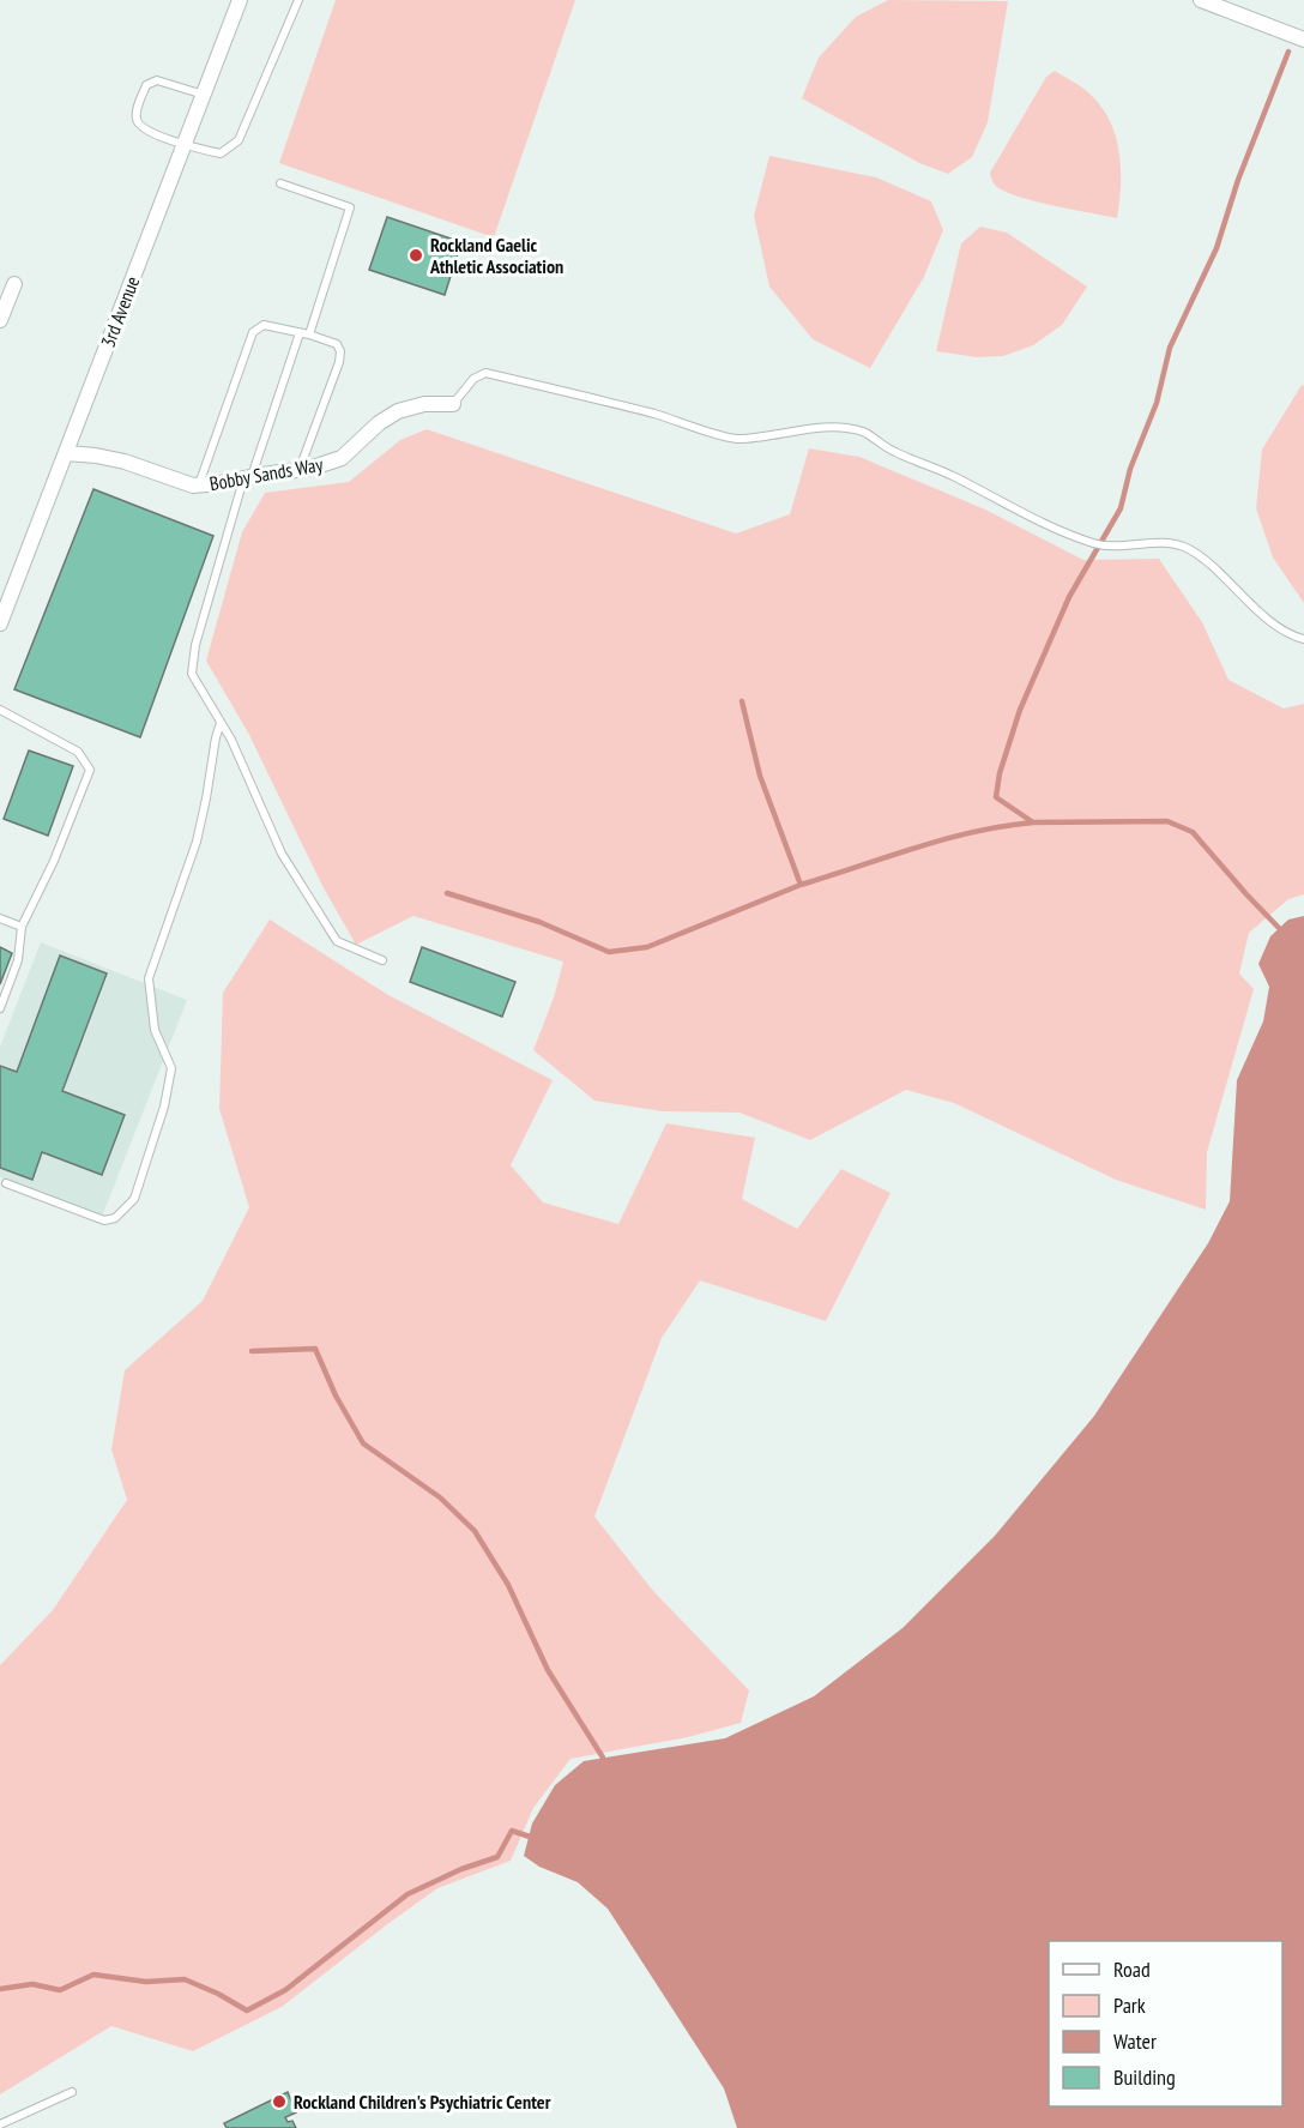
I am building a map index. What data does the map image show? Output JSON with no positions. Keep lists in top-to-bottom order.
{
  "streets": {
    "street": ["3rd Avenue", "Bobby Sands Way"]
  },
  "crossings": [
    ["3rd Avenue", "Bobby Sands Way"]
  ],
  "places": ["Rockland Gaelic Athletic Association", "Rockland Children's Psychiatric Center"],
  "legend": [
    "Road",
    "Park",
    "Water",
    "Building"
  ]
}
